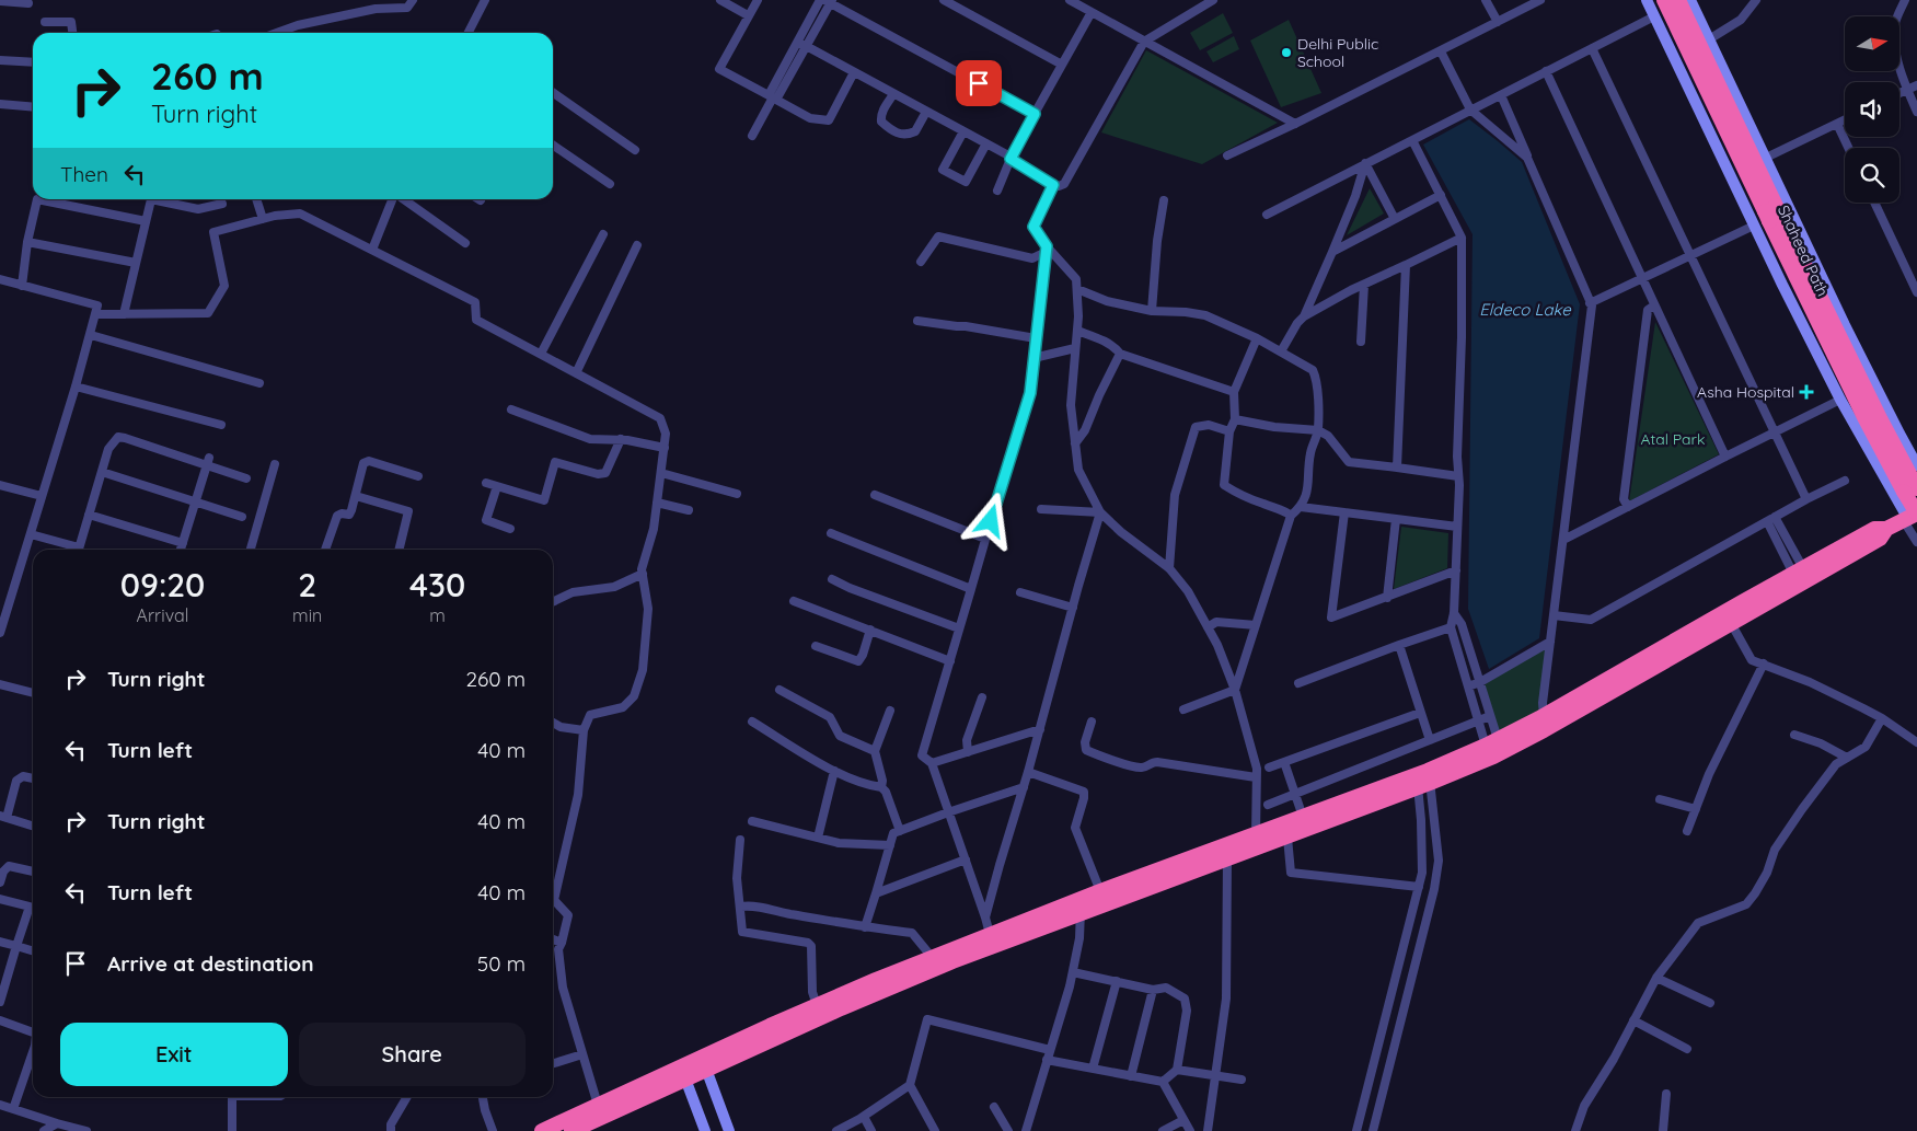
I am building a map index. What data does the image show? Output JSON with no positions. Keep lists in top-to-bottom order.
{
  "streets": {
    "highway": ["Shaheed Path"]
  },
  "water": ["Eldeco Lake"],
  "parks": ["Atal Park"],
  "places": {
    "other": ["Delhi Public School"],
    "health": ["Asha Hospital"]
  },
  "north": "right",
  "page": {
    "turn": ["260 m", "Turn right"],
    "then": "Then",
    "eta": [
      "09:20",
      "Arrival",
      "2",
      "min",
      "430",
      "m"
    ],
    "list": [
      {
        "name": "Turn right",
        "value": "260 m"
      },
      {
        "name": "Turn left",
        "value": "40 m"
      },
      {
        "name": "Turn right",
        "value": "40 m"
      },
      {
        "name": "Turn left",
        "value": "40 m"
      },
      {
        "name": "Arrive at destination",
        "value": "50 m"
      }
    ],
    "buttons": ["Exit", "Share"]
  }
}
